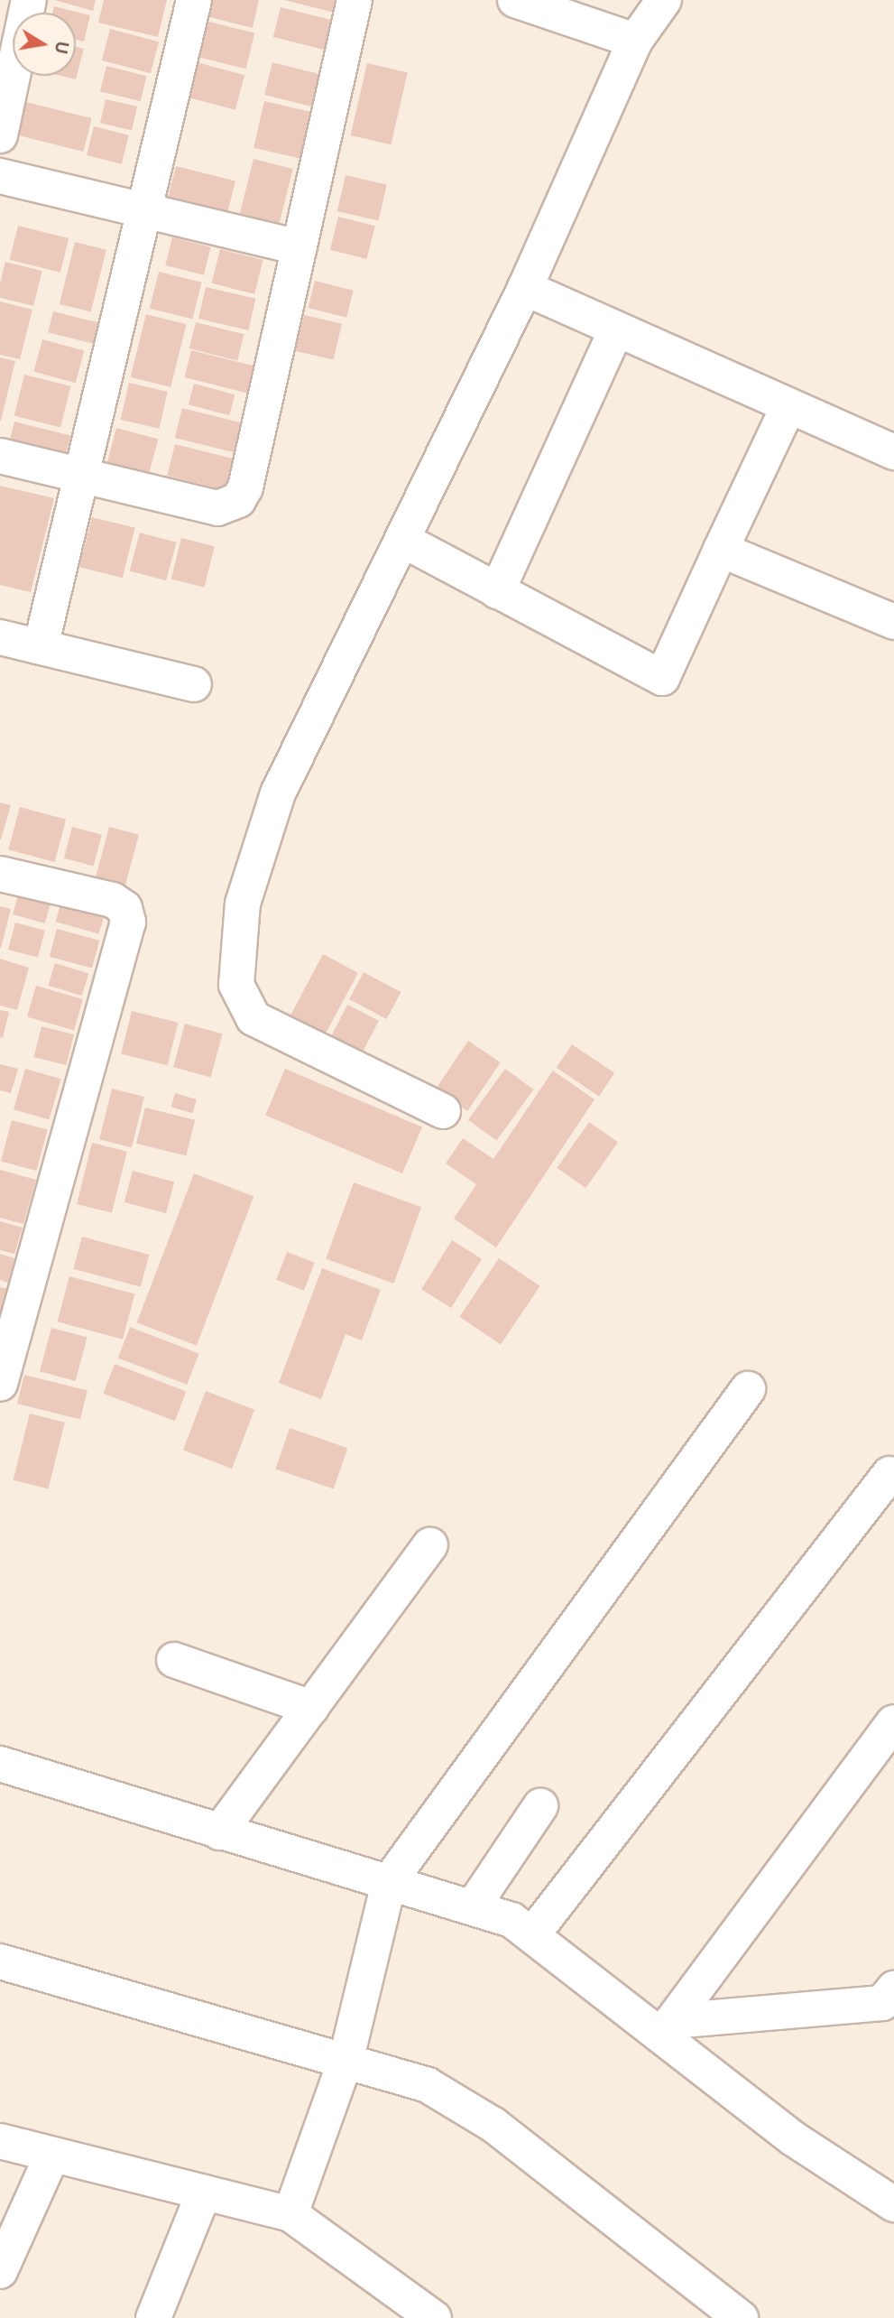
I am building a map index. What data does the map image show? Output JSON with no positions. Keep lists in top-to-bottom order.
{
  "north": "right"
}
